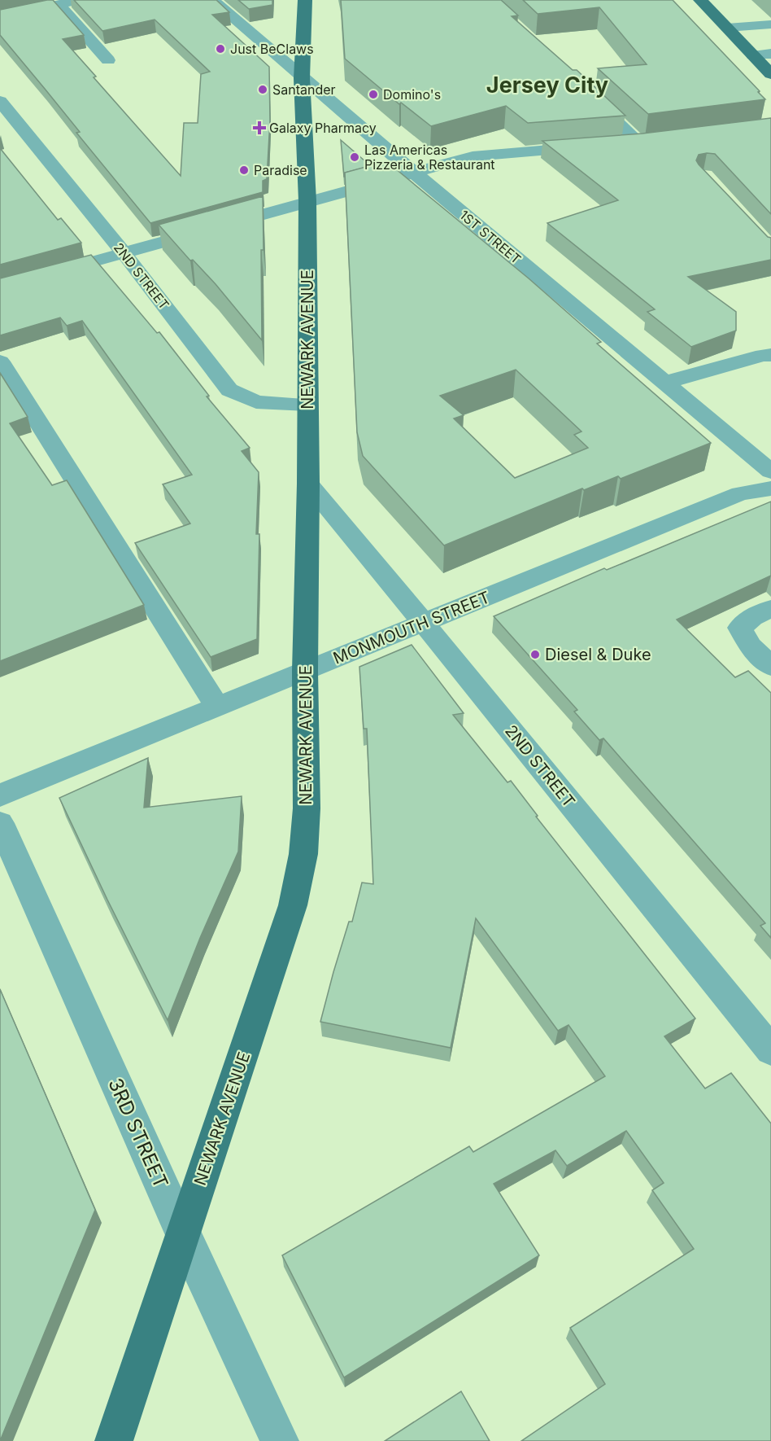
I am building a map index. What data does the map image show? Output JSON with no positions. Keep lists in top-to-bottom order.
{
  "streets": {
    "main road": ["NEWARK AVENUE"],
    "street": [
      "1ST STREET",
      "2ND STREET",
      "MONMOUTH STREET",
      "3RD STREET"
    ]
  },
  "crossings": [
    ["1ST STREET", "NEWARK AVENUE"],
    ["2ND STREET", "NEWARK AVENUE"],
    ["2ND STREET", "MONMOUTH STREET"],
    ["NEWARK AVENUE", "MONMOUTH STREET"],
    ["NEWARK AVENUE", "3RD STREET"]
  ],
  "districts": ["Jersey City"],
  "places": {
    "other": [
      "Just BeClaws",
      "Santander",
      "Domino's",
      "Las Americas Pizzeria & Restaurant",
      "Paradise",
      "Diesel & Duke"
    ],
    "health": ["Galaxy Pharmacy"]
  }
}
